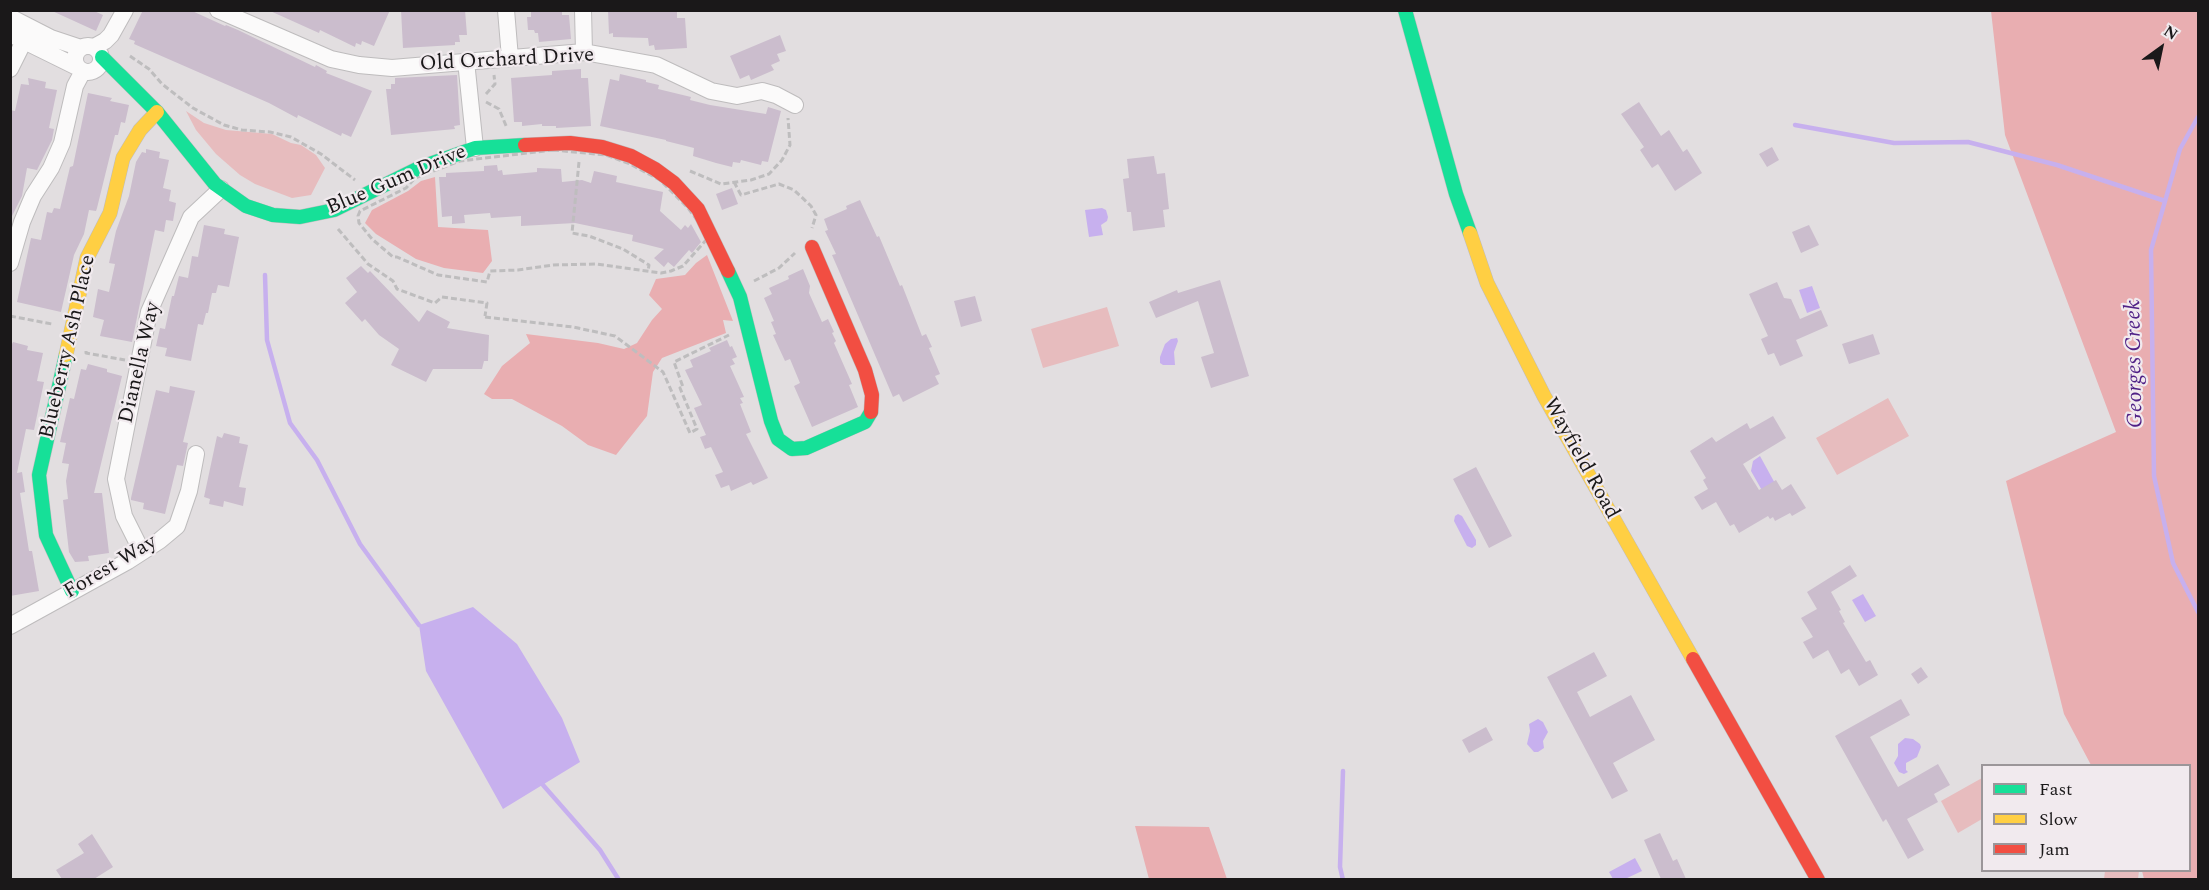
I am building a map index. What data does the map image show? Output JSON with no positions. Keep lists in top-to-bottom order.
{
  "streets": {
    "street": [
      "Old Orchard Drive",
      "Blue Gum Drive",
      "Blueberry Ash Place",
      "Dianella Way",
      "Wayfield Road",
      "Forest Way"
    ]
  },
  "crossings": [
    ["Blue Gum Drive", "Blueberry Ash Place"],
    ["Blue Gum Drive", "Dianella Way"],
    ["Blueberry Ash Place", "Forest Way"],
    ["Dianella Way", "Forest Way"]
  ],
  "water": ["Georges Creek"],
  "legend": ["Fast", "Slow", "Jam"],
  "north": "top right"
}
